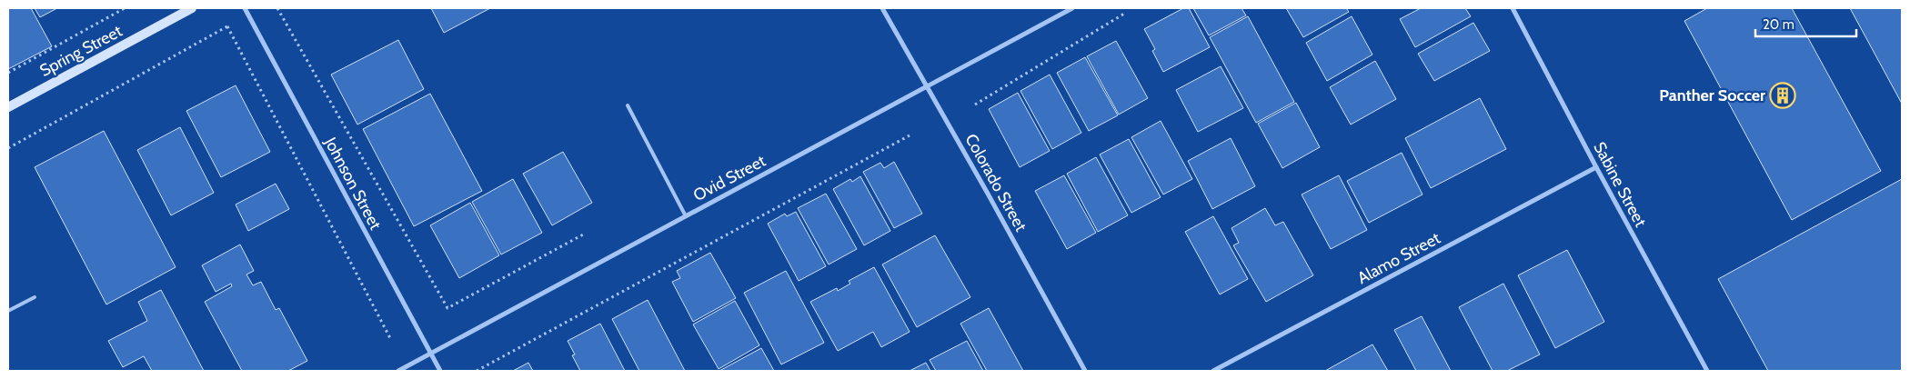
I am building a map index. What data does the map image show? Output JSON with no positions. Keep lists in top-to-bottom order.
{
  "streets": {
    "street": [
      "Spring Street",
      "Ovid Street",
      "Colorado Street",
      "Johnson Street",
      "Sabine Street",
      "Alamo Street"
    ]
  },
  "crossings": [
    ["Ovid Street", "Colorado Street"],
    ["Ovid Street", "Johnson Street"],
    ["Sabine Street", "Alamo Street"]
  ],
  "places": {
    "building": ["Panther Soccer"]
  },
  "scale_bar": "20 m"
}
